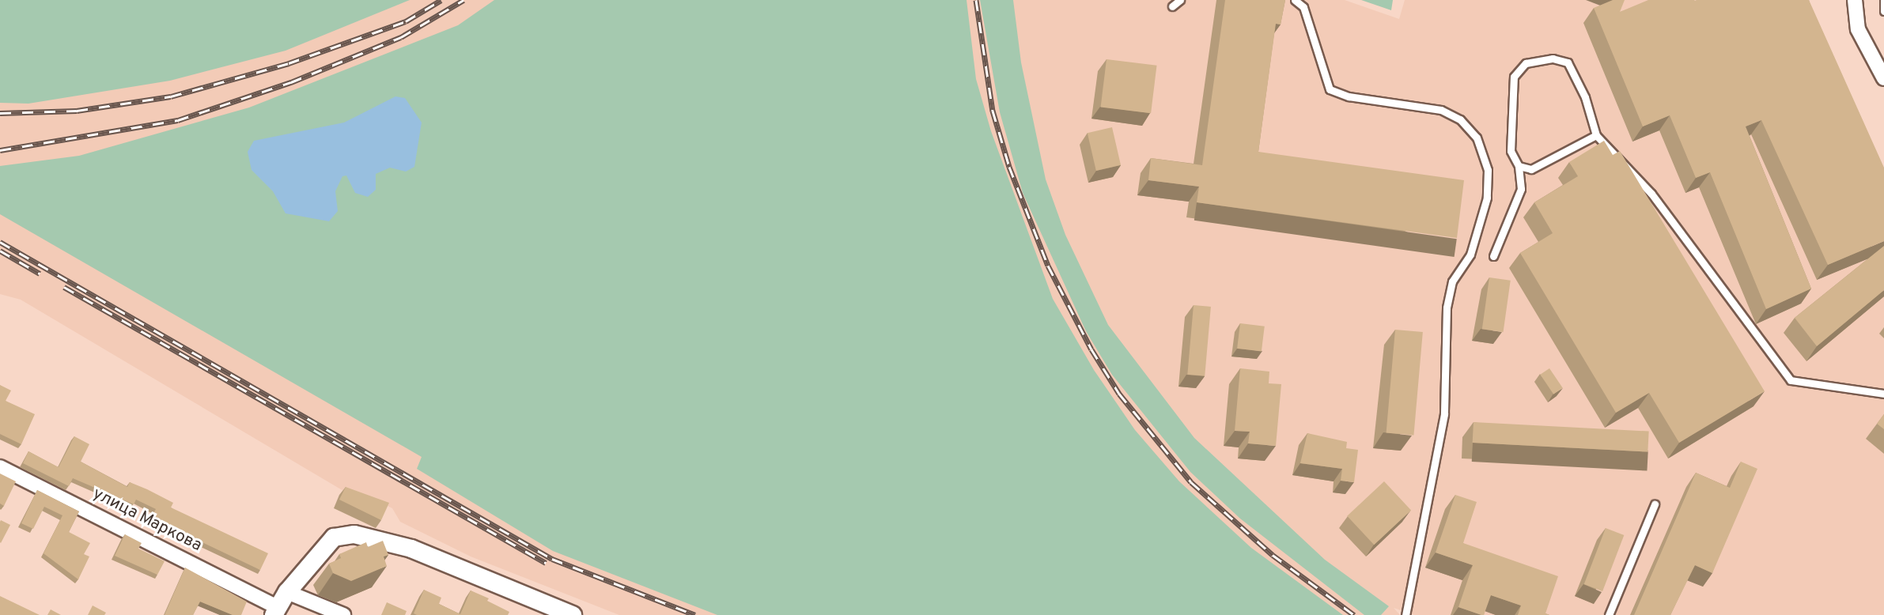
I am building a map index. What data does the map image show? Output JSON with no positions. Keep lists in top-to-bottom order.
{
  "streets": {
    "street": ["улица Маркова"]
  }
}
